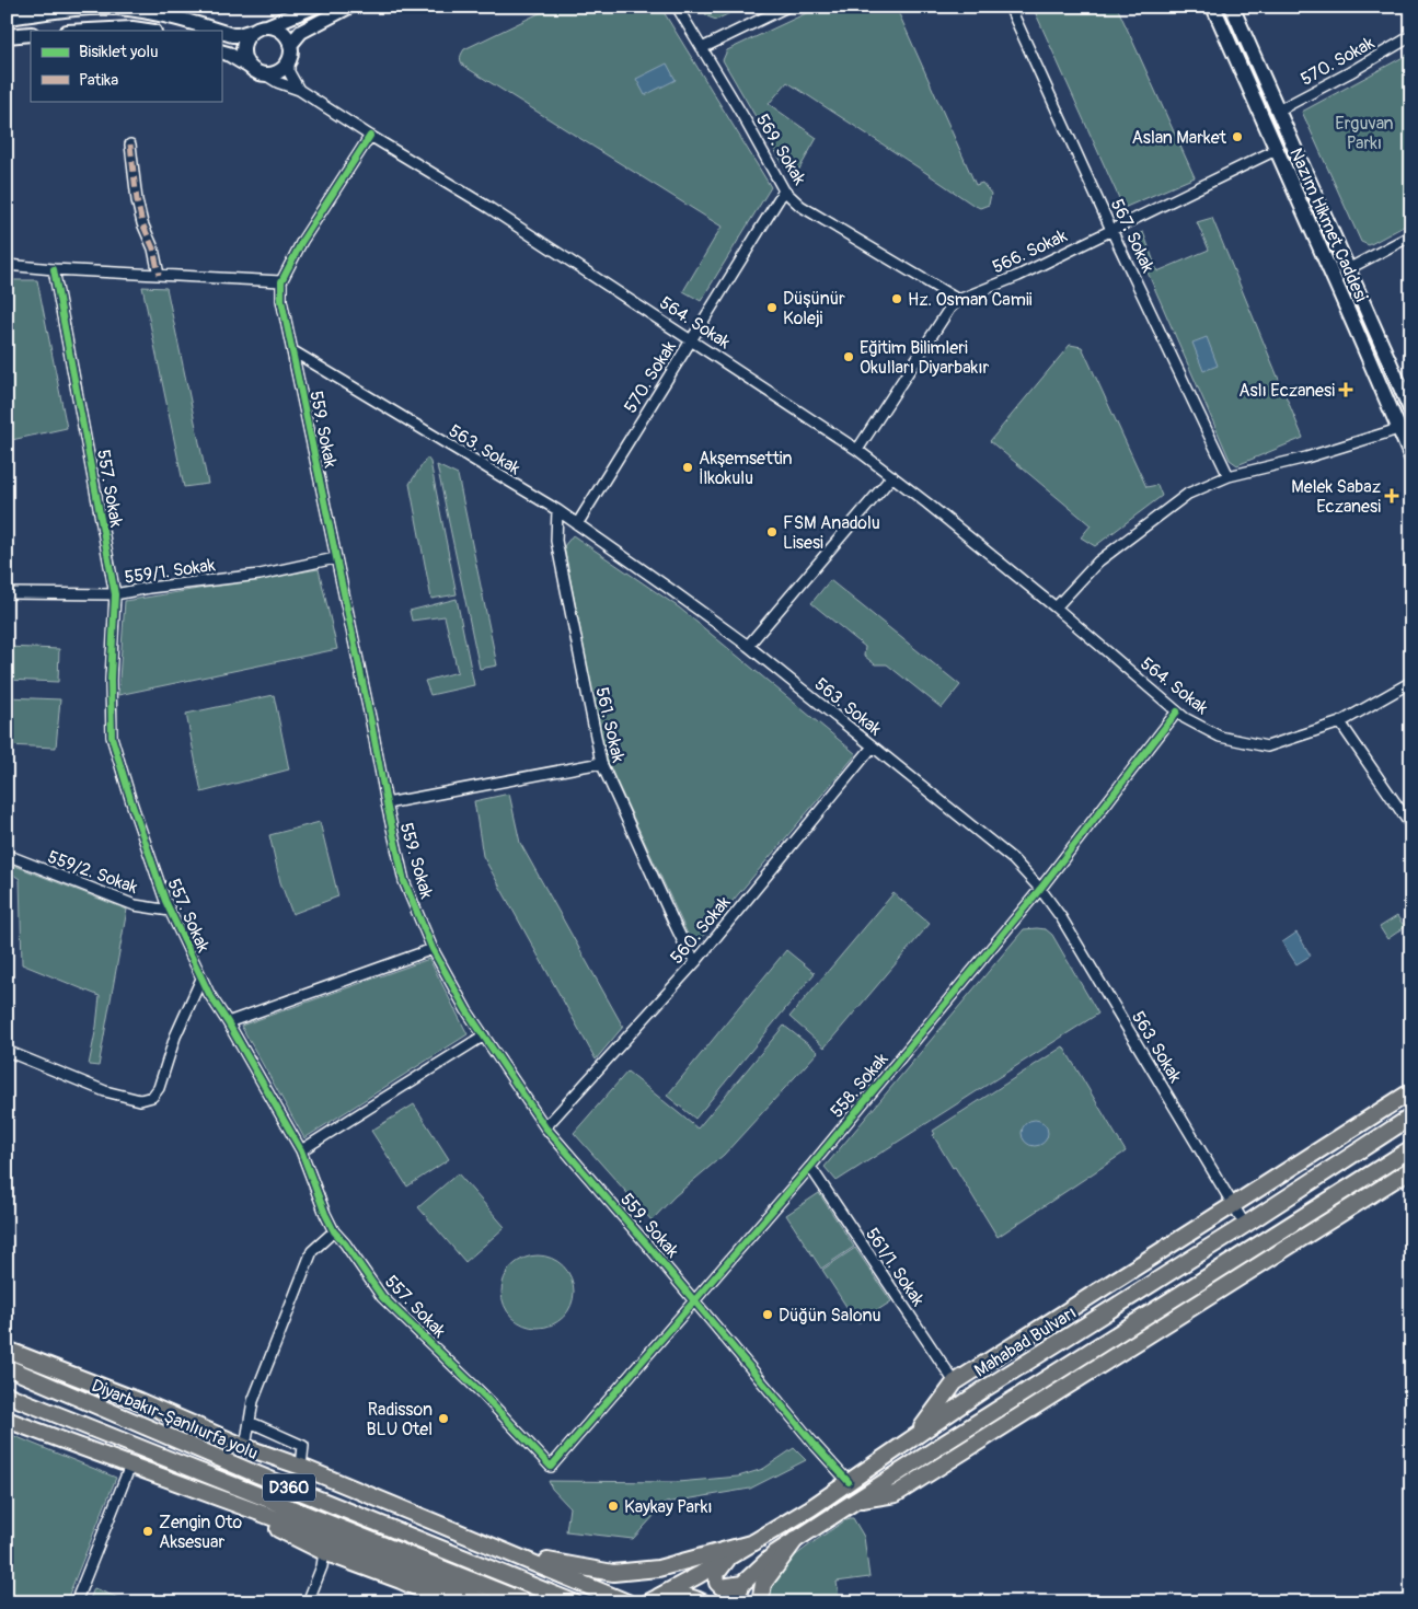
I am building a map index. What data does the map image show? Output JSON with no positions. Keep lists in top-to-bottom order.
{
  "streets": {
    "main road": [
      "Nazım Hikmet Caddesi",
      "Mahabad Bulvarı",
      "Diyarbakır-Şanlıurfa yolu",
      "D360"
    ],
    "street": [
      "570. Sokak",
      "569. Sokak",
      "567. Sokak",
      "566. Sokak",
      "564. Sokak",
      "559. Sokak",
      "563. Sokak",
      "557. Sokak",
      "559/1. Sokak",
      "561. Sokak",
      "559/2. Sokak",
      "560. Sokak",
      "558. Sokak",
      "561/1. Sokak"
    ]
  },
  "crossings": [
    ["570. Sokak", "569. Sokak"],
    ["570. Sokak", "Nazım Hikmet Caddesi"],
    ["570. Sokak", "564. Sokak"],
    ["570. Sokak", "563. Sokak"],
    ["569. Sokak", "566. Sokak"],
    ["Nazım Hikmet Caddesi", "566. Sokak"],
    ["567. Sokak", "566. Sokak"],
    ["564. Sokak", "558. Sokak"],
    ["559. Sokak", "563. Sokak"],
    ["559. Sokak", "559/1. Sokak"],
    ["559. Sokak", "560. Sokak"],
    ["559. Sokak", "558. Sokak"],
    ["559. Sokak", "Mahabad Bulvarı"],
    ["563. Sokak", "561. Sokak"],
    ["563. Sokak", "560. Sokak"],
    ["563. Sokak", "558. Sokak"],
    ["563. Sokak", "Mahabad Bulvarı"],
    ["557. Sokak", "559/1. Sokak"],
    ["557. Sokak", "559/2. Sokak"],
    ["557. Sokak", "558. Sokak"],
    ["561. Sokak", "560. Sokak"],
    ["558. Sokak", "561/1. Sokak"]
  ],
  "parks": ["Erguvan Parkı"],
  "places": {
    "other": [
      "Aslan Market",
      "Hz. Osman Camii",
      "Düşünür Koleji",
      "Eğitim Bilimleri Okulları Diyarbakır",
      "Akşemsettin İlkokulu",
      "FSM Anadolu Lisesi",
      "Düğün Salonu",
      "Radisson BLU Otel",
      "Kaykay Parkı",
      "Zengin Oto Aksesuar"
    ],
    "health": ["Aslı Eczanesi", "Melek Sabaz Eczanesi"]
  },
  "legend": ["Bisiklet yolu", "Patika"]
}
